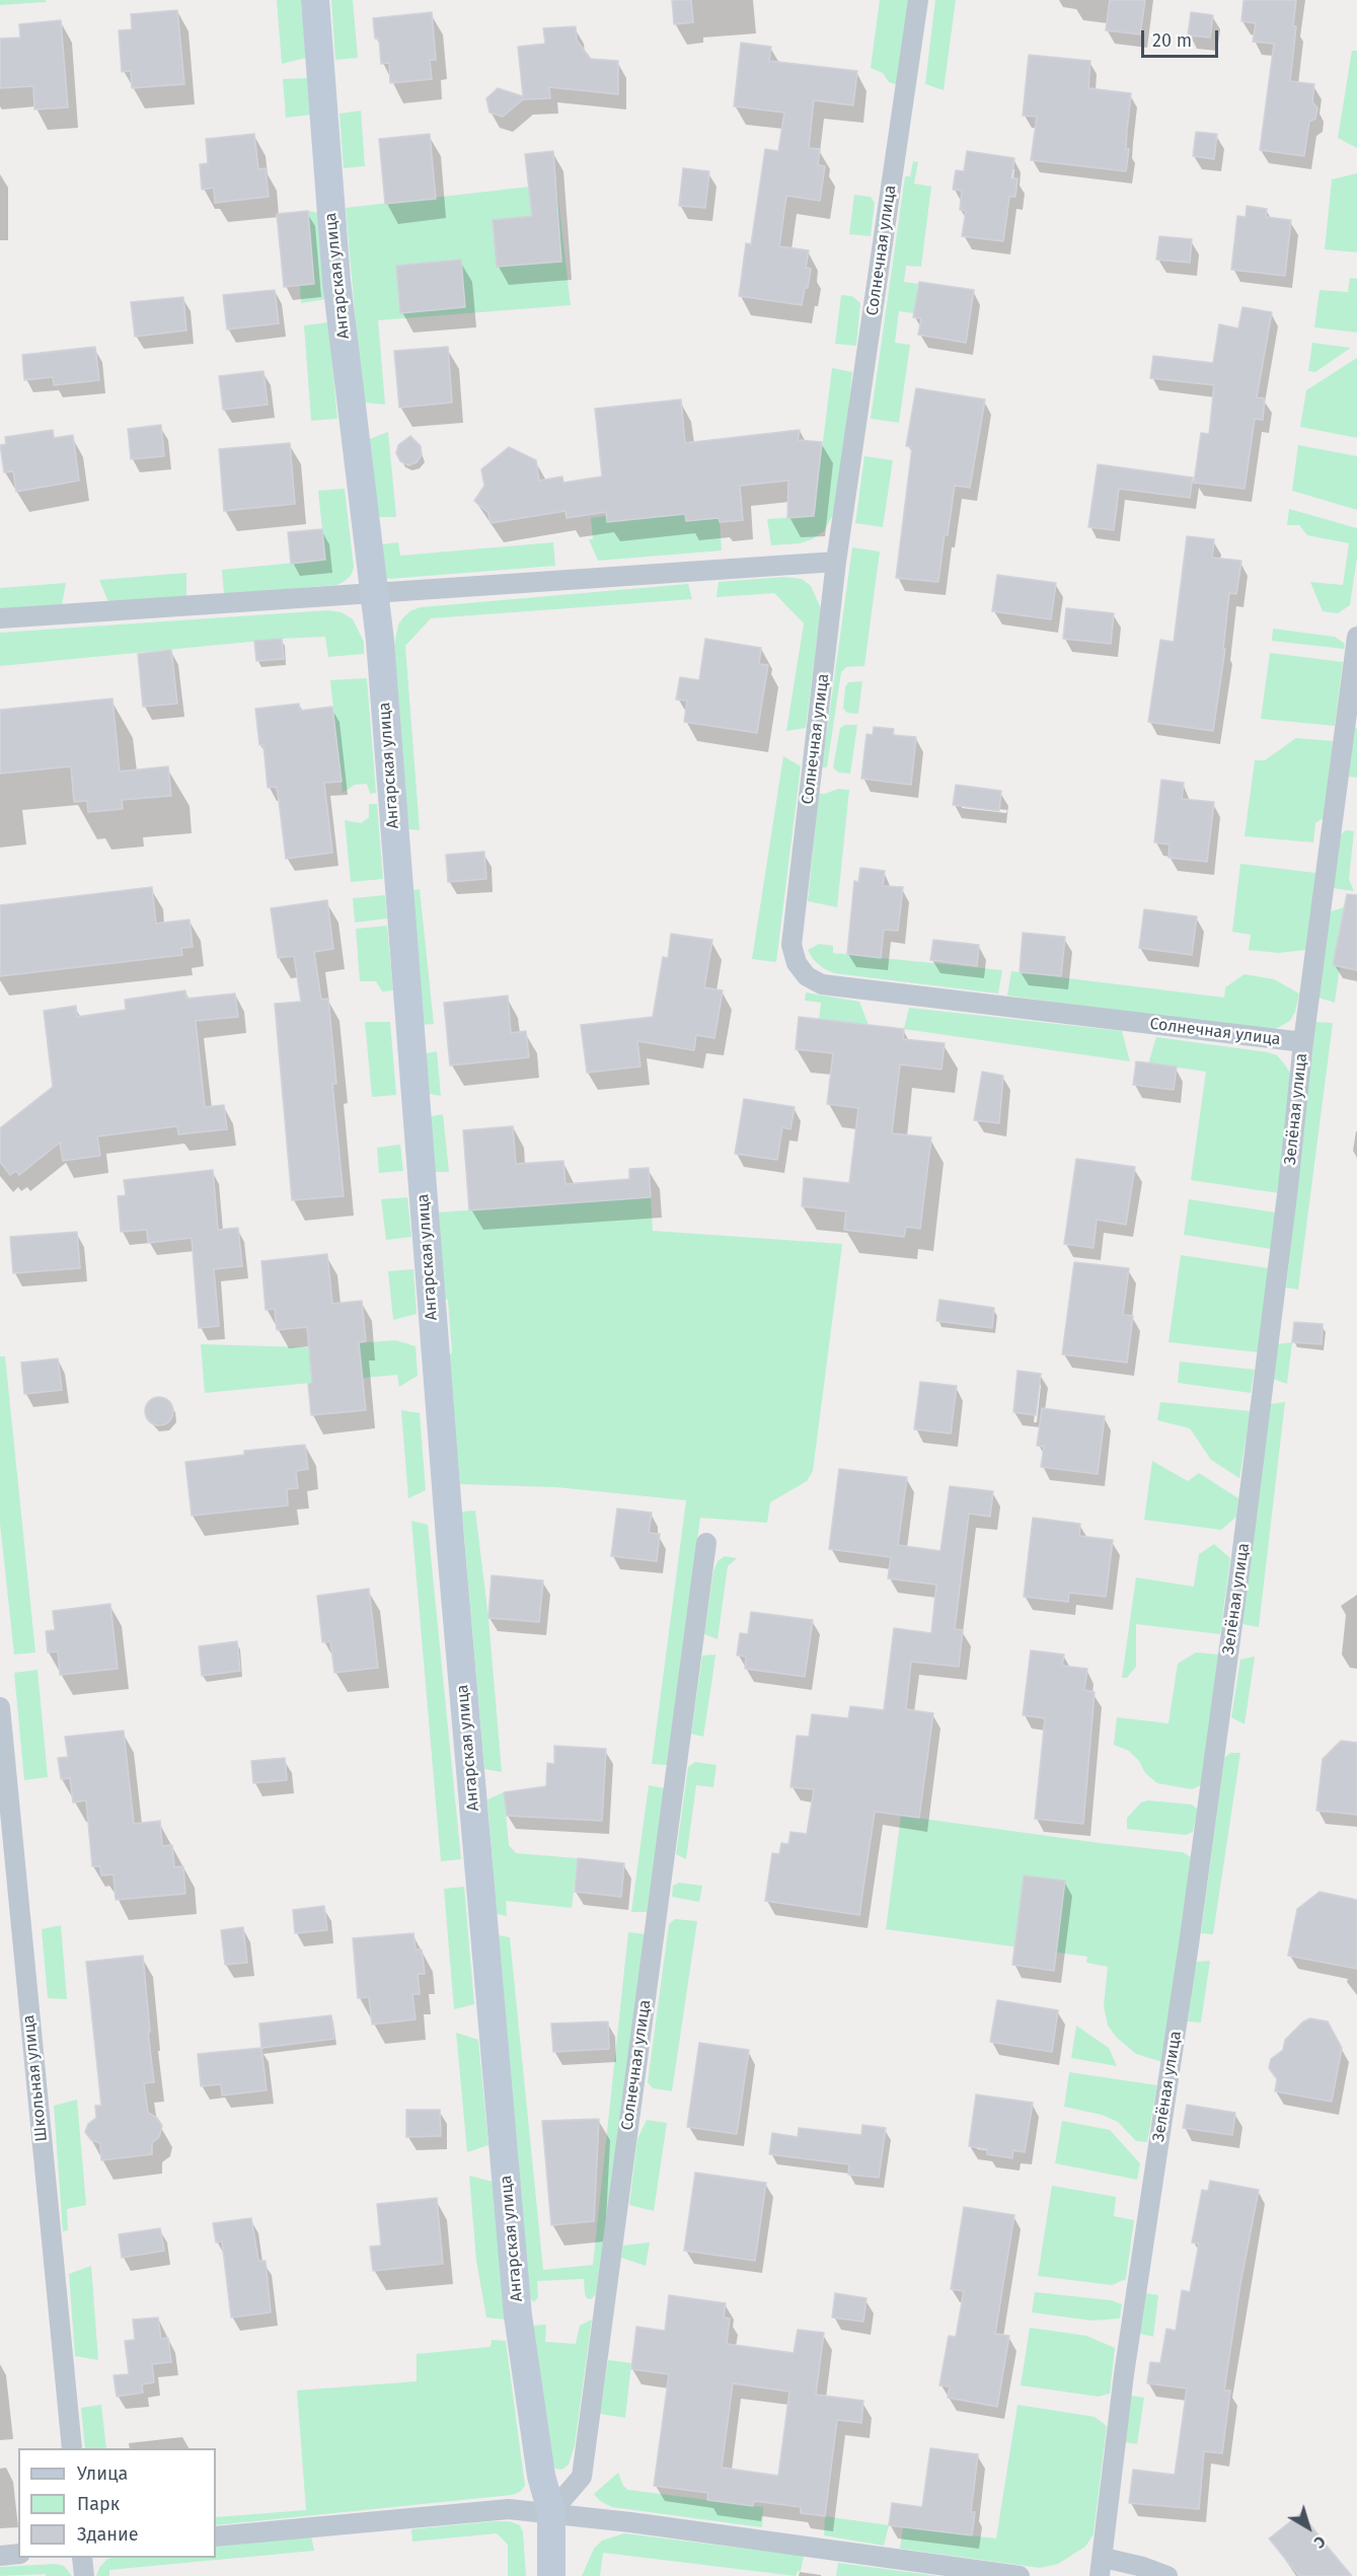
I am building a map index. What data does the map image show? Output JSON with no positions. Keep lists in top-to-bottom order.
{
  "streets": {
    "street": [
      "Солнечная улица",
      "Ангарская улица",
      "Зелёная улица",
      "Школьная улица"
    ]
  },
  "crossings": [
    ["Солнечная улица", "Ангарская улица"],
    ["Солнечная улица", "Зелёная улица"]
  ],
  "legend": ["Улица", "Парк", "Здание"],
  "scale_bar": "20 m",
  "north": "bottom right"
}
